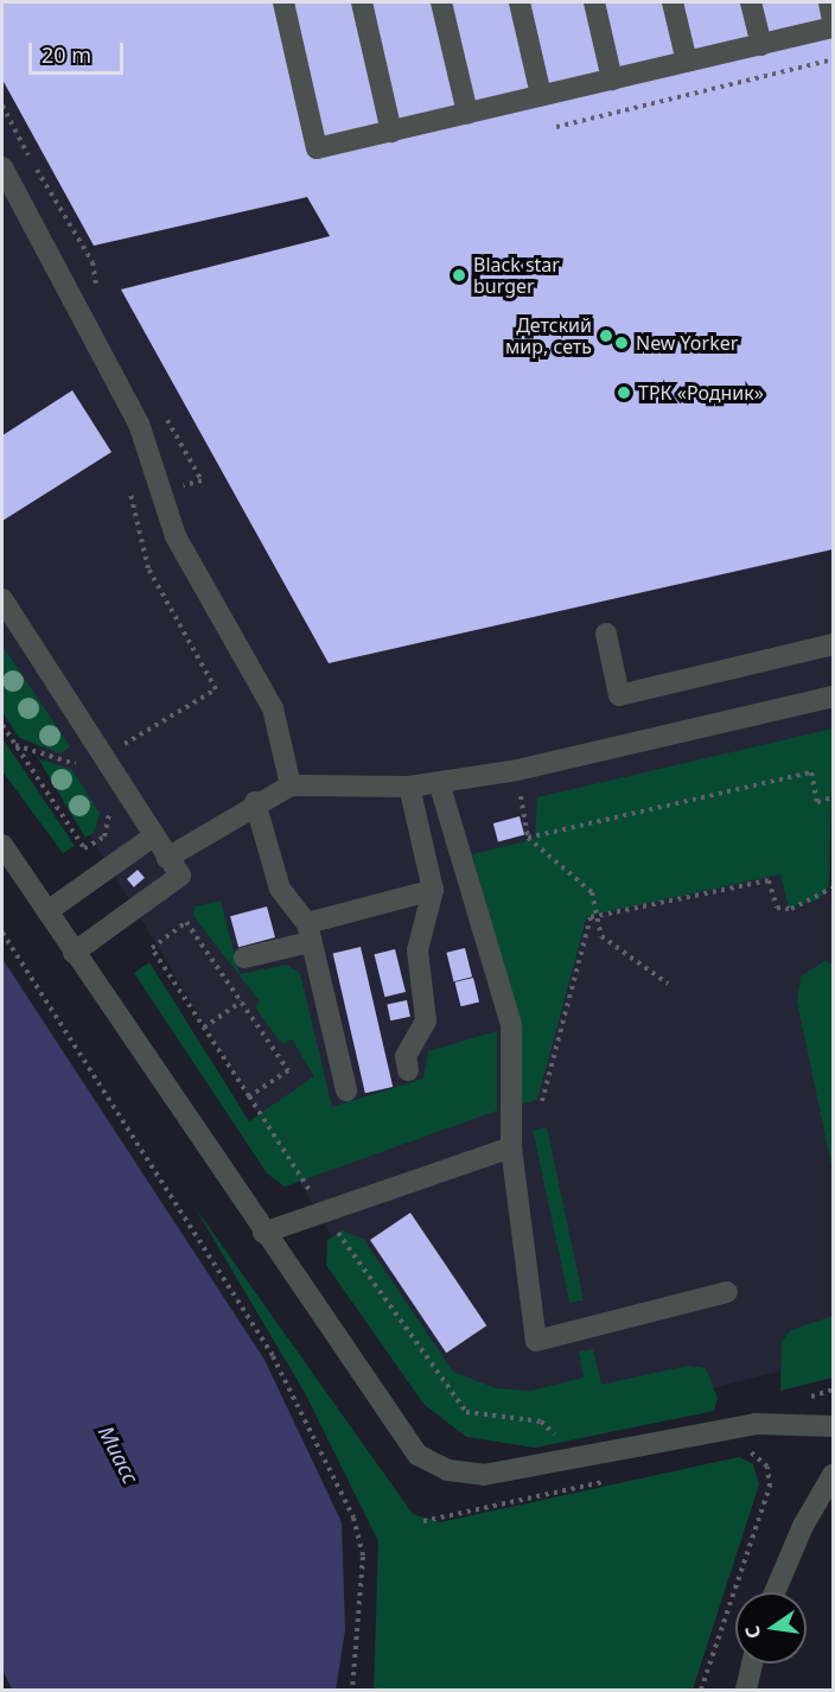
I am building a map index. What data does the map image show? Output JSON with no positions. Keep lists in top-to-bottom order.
{
  "water": ["Миасс"],
  "places": [
    "Black star burger",
    "Детский мир, сеть",
    "New Yorker",
    "ТРК «Родник»"
  ],
  "scale_bar": "20 m",
  "north": "left"
}
